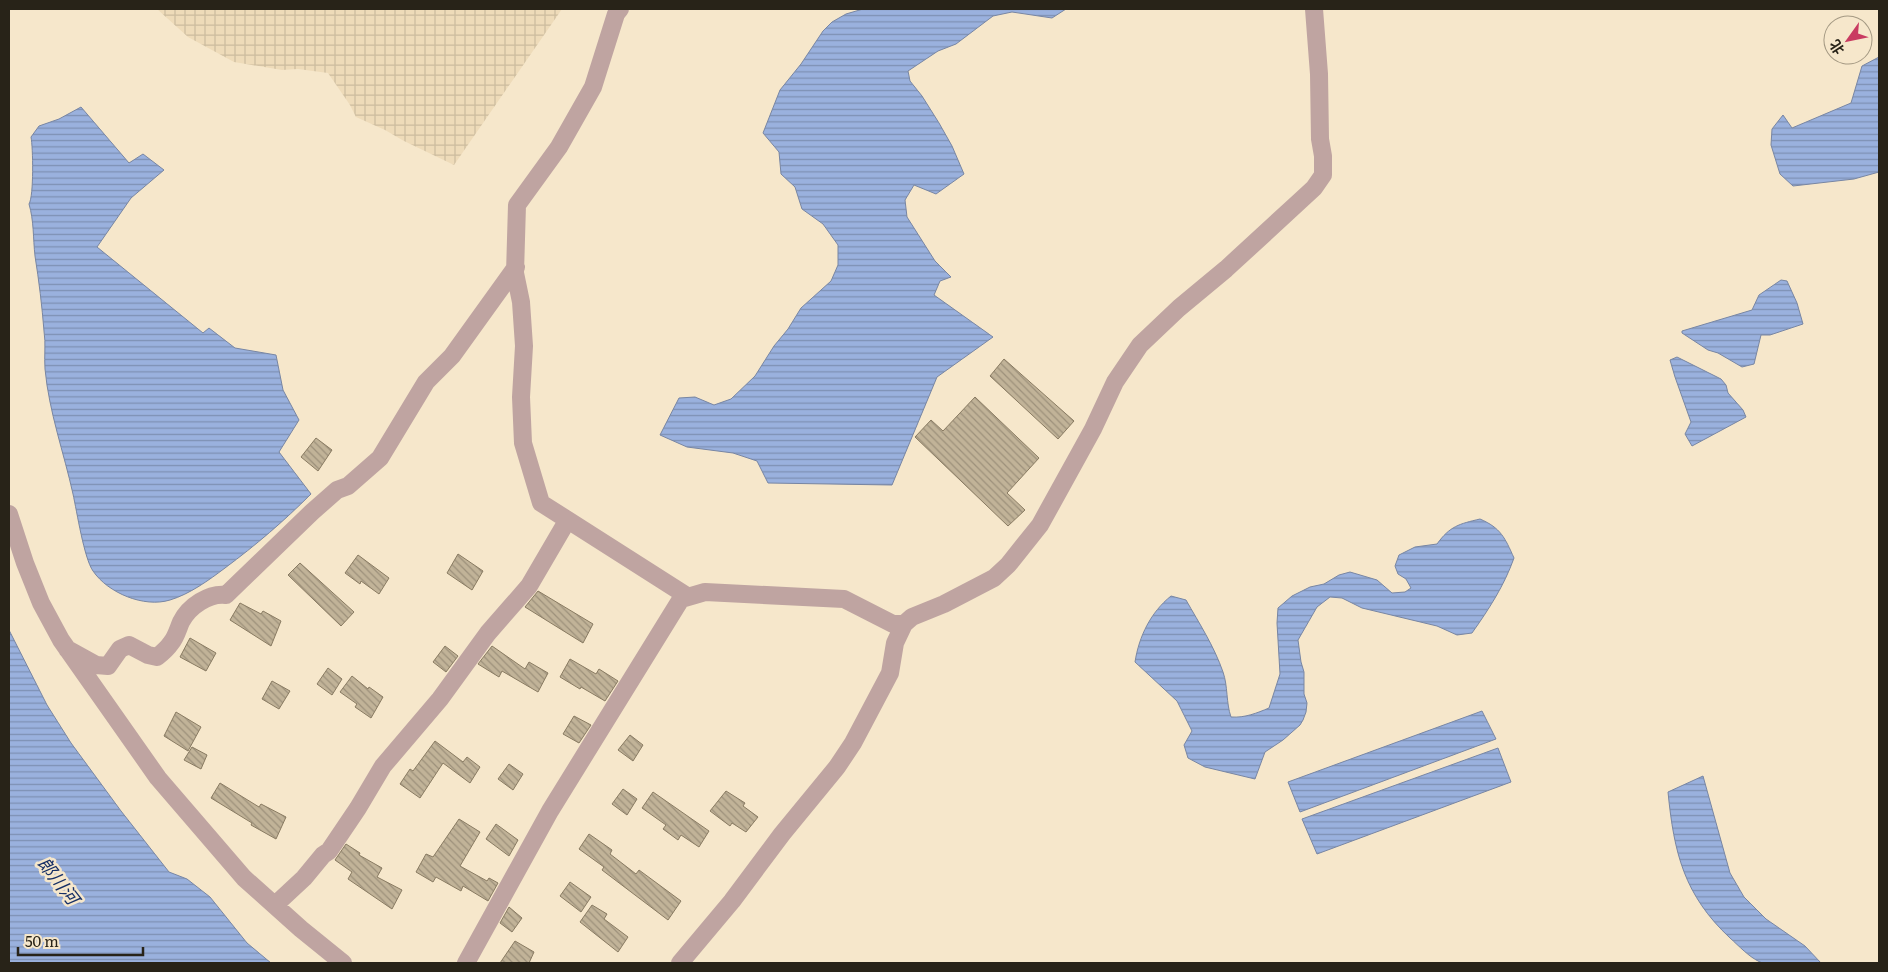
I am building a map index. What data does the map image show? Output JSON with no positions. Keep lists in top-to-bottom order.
{
  "water": ["郎川河"],
  "scale_bar": "50 m",
  "north": "bottom left"
}
